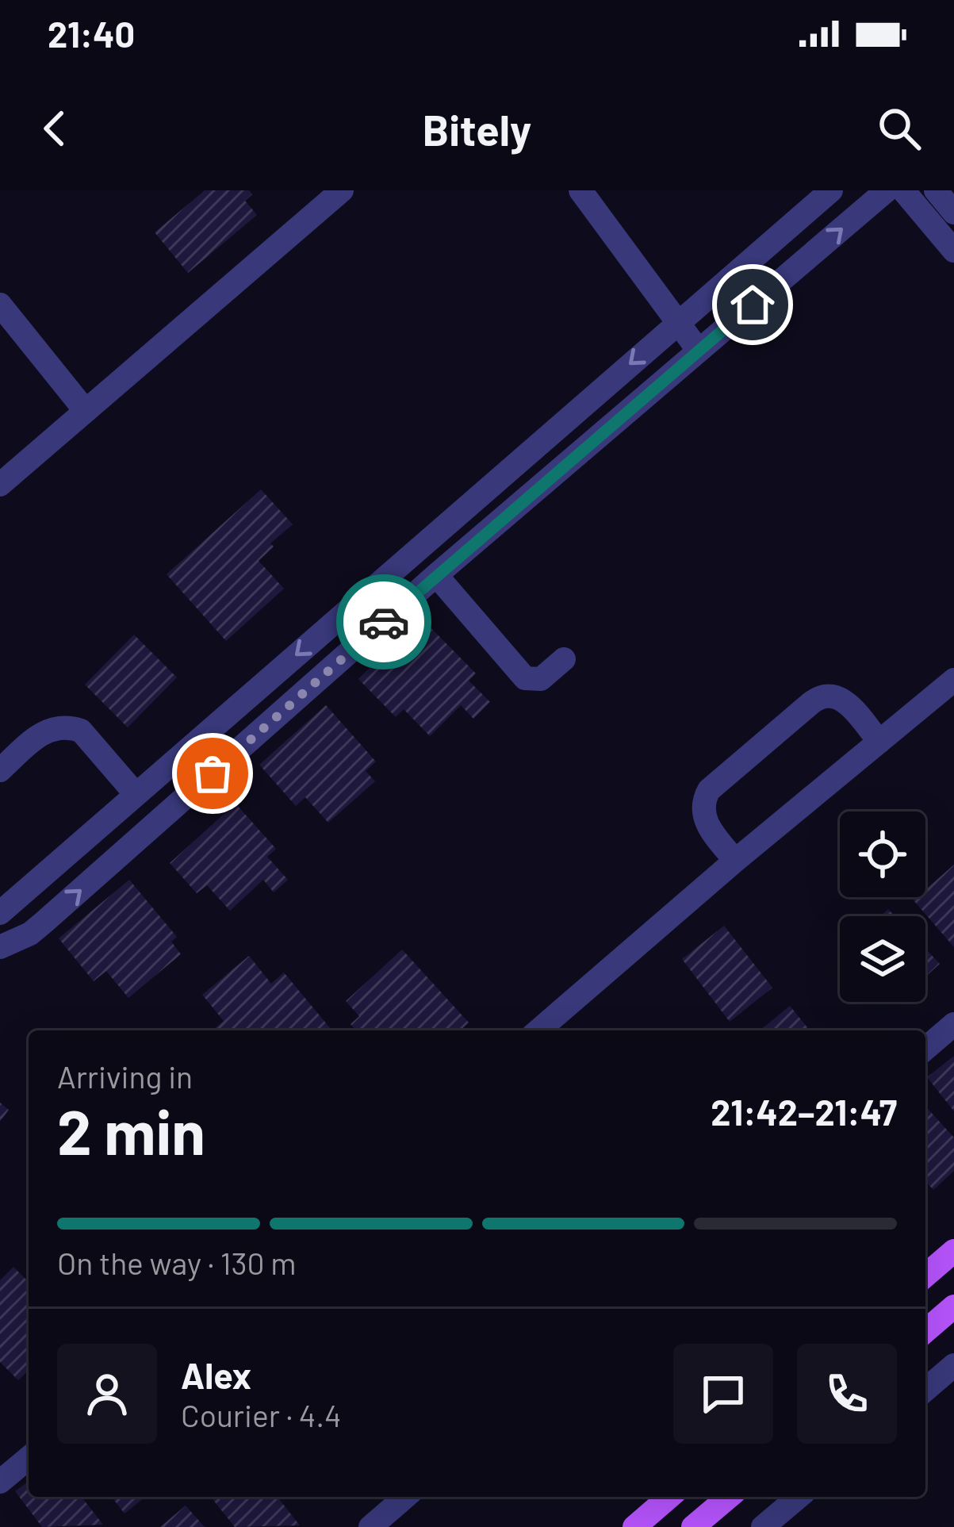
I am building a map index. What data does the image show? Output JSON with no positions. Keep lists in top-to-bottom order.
{
  "page": {
    "status": "21:40",
    "header": "Bitely",
    "heading": ["2 min", "Arriving in", "21:42–21:47"],
    "panel": ["Alex", "Courier · 4.4"],
    "bar": "On the way · 130 m"
  }
}
